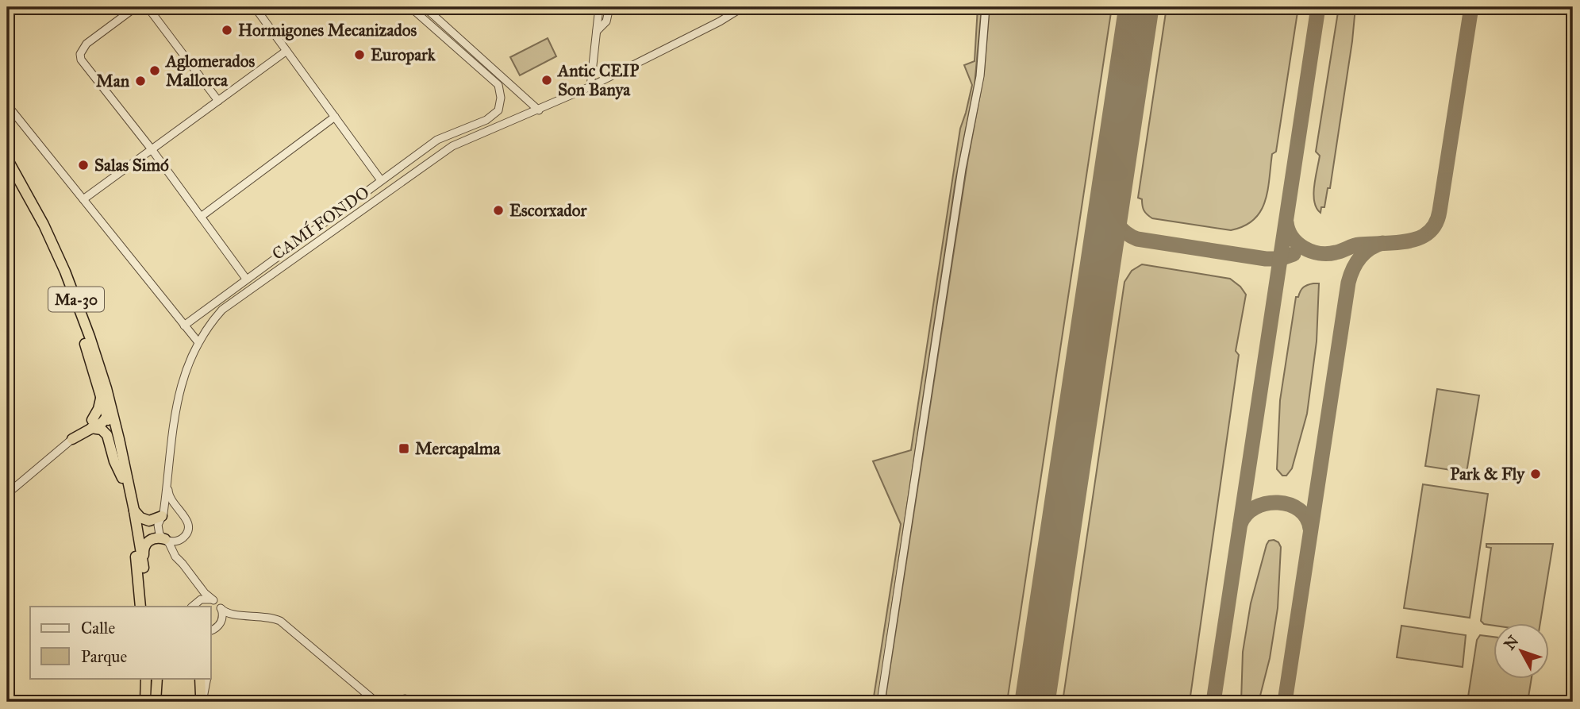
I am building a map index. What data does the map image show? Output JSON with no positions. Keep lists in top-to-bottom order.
{
  "streets": {
    "highway": ["Ma-30"],
    "street": ["CAMÍ FONDO"]
  },
  "places": {
    "other": [
      "Hormigones Mecanizados",
      "Europark",
      "Aglomerados Mallorca",
      "Antic CEIP Son Banya",
      "Man",
      "Salas Simó",
      "Escorxador",
      "Park & Fly"
    ],
    "transit": ["Mercapalma"]
  },
  "legend": ["Calle", "Parque"],
  "north": "top left"
}
